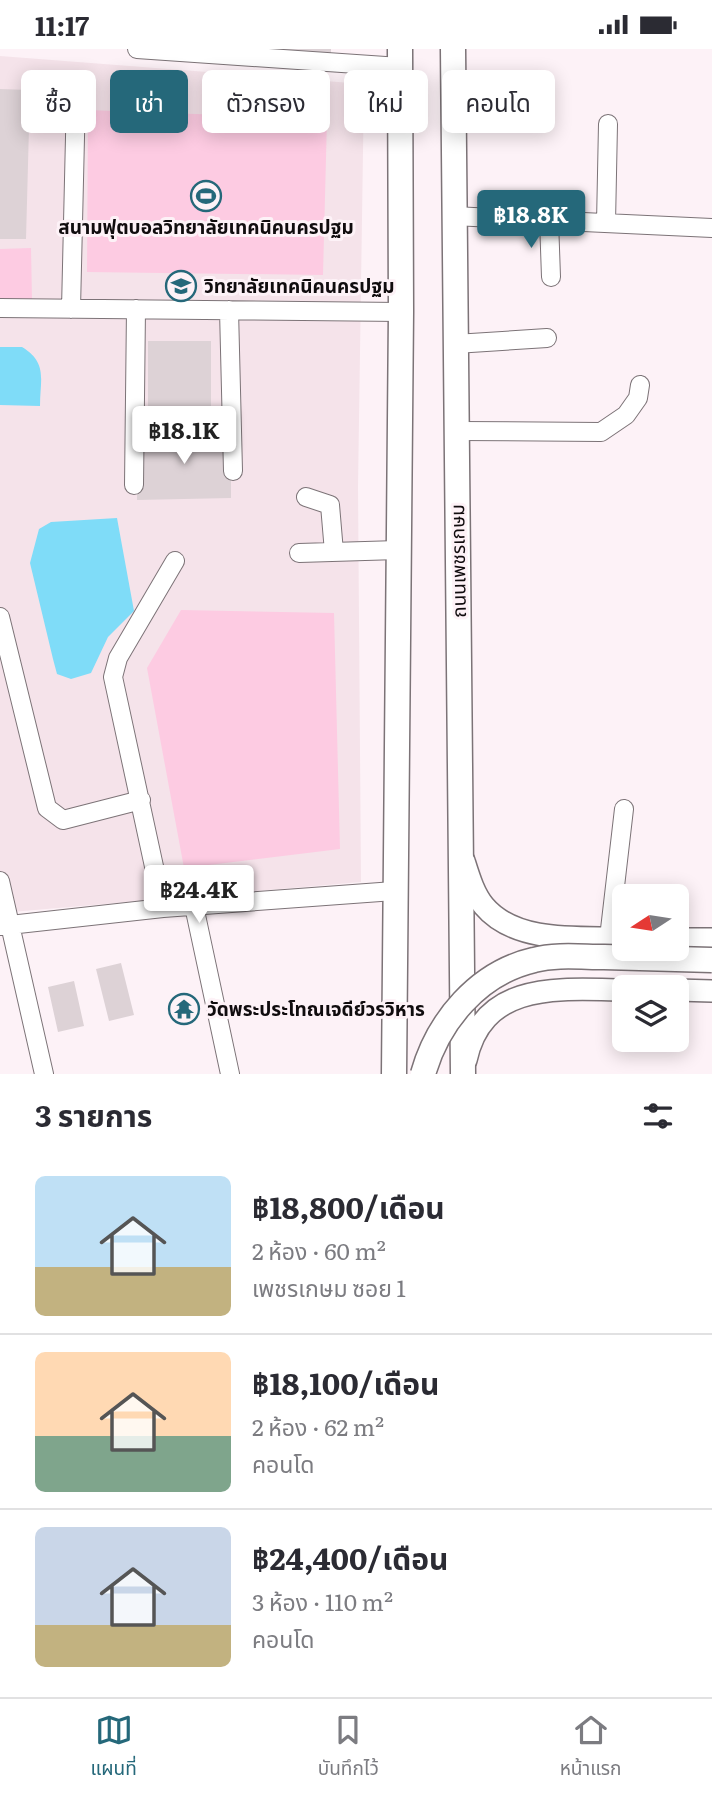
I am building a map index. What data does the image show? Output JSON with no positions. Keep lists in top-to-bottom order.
{
  "streets": {
    "highway": ["ถนนเพชรเกษม"]
  },
  "places": {
    "sports": ["สนามฟุตบอลวิทยาลัยเทคนิคนครปฐม"],
    "school or university": ["วิทยาลัยเทคนิคนครปฐม"],
    "temple": ["วัดพระประโทณเจดีย์วรวิหาร"]
  },
  "north": "left",
  "page": {
    "status": "11:17",
    "chip": [
      "ซื้อ",
      "เช่า",
      "ตัวกรอง",
      "ใหม่",
      "คอนโด"
    ],
    "price": ["฿18.8K", "฿18.1K", "฿24.4K"],
    "heading": "3 รายการ",
    "list": [
      {
        "name": "฿18,800/เดือน",
        "note": "2 ห้อง · 60 m² · เพชรเกษม ซอย 1"
      },
      {
        "name": "฿18,100/เดือน",
        "note": "2 ห้อง · 62 m² · คอนโด"
      },
      {
        "name": "฿24,400/เดือน",
        "note": "3 ห้อง · 110 m² · คอนโด"
      }
    ],
    "tabs": ["แผนที่", "บันทึกไว้", "หน้าแรก"]
  }
}
